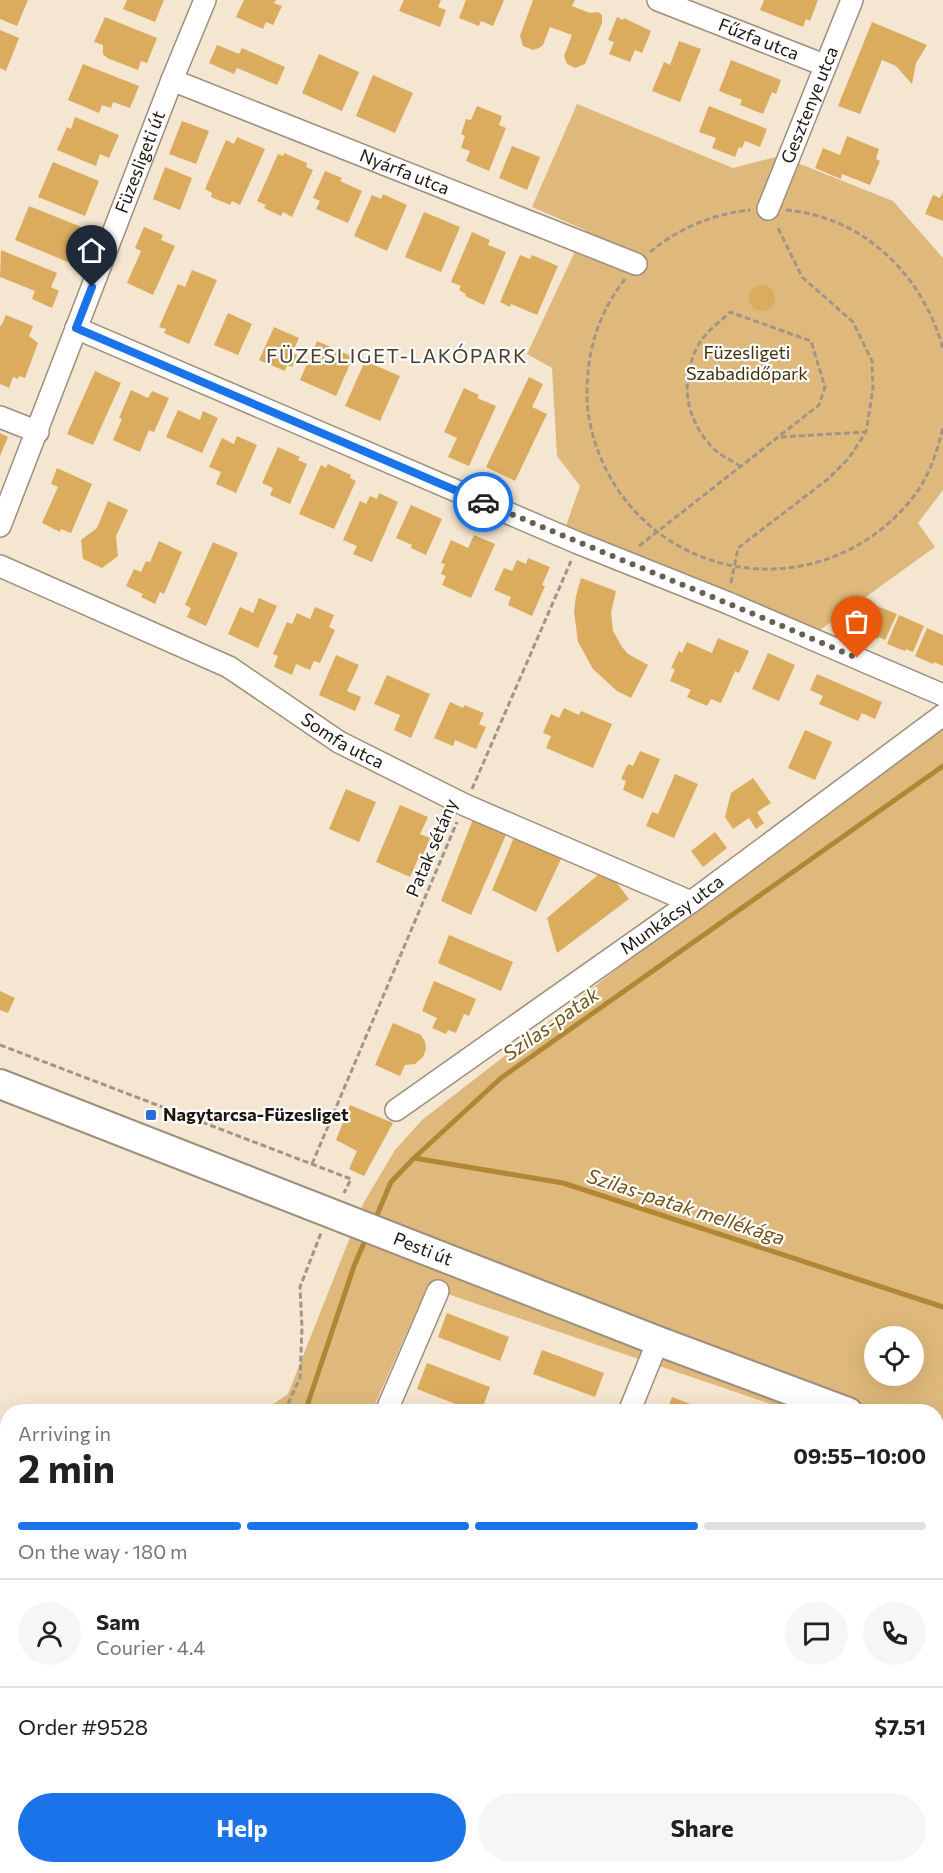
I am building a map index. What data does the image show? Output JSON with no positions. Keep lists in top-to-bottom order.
{
  "streets": {
    "main road": ["Pesti út"],
    "street": [
      "Fűzfa utca",
      "Gesztenye utca",
      "Füzesligeti út",
      "Nyárfa utca",
      "Somfa utca",
      "Munkácsy utca"
    ],
    "path": ["Patak sétány"]
  },
  "crossings": [
    ["Fűzfa utca", "Gesztenye utca"],
    ["Füzesligeti út", "Nyárfa utca"],
    ["Somfa utca", "Patak sétány"],
    ["Somfa utca", "Munkácsy utca"]
  ],
  "districts": ["FÜZESLIGET-LAKÓPARK"],
  "water": ["Szilas-patak", "Szilas-patak mellékága"],
  "parks": ["Füzesligeti Szabadidőpark"],
  "places": {
    "transit": ["Nagytarcsa-Füzesliget"]
  },
  "page": {
    "heading": ["2 min", "Arriving in", "09:55–10:00"],
    "panel": [
      "Sam",
      "Courier · 4.4",
      "Order #9528",
      "$7.51"
    ],
    "bar": "On the way · 180 m",
    "buttons": ["Help", "Share"]
  }
}
